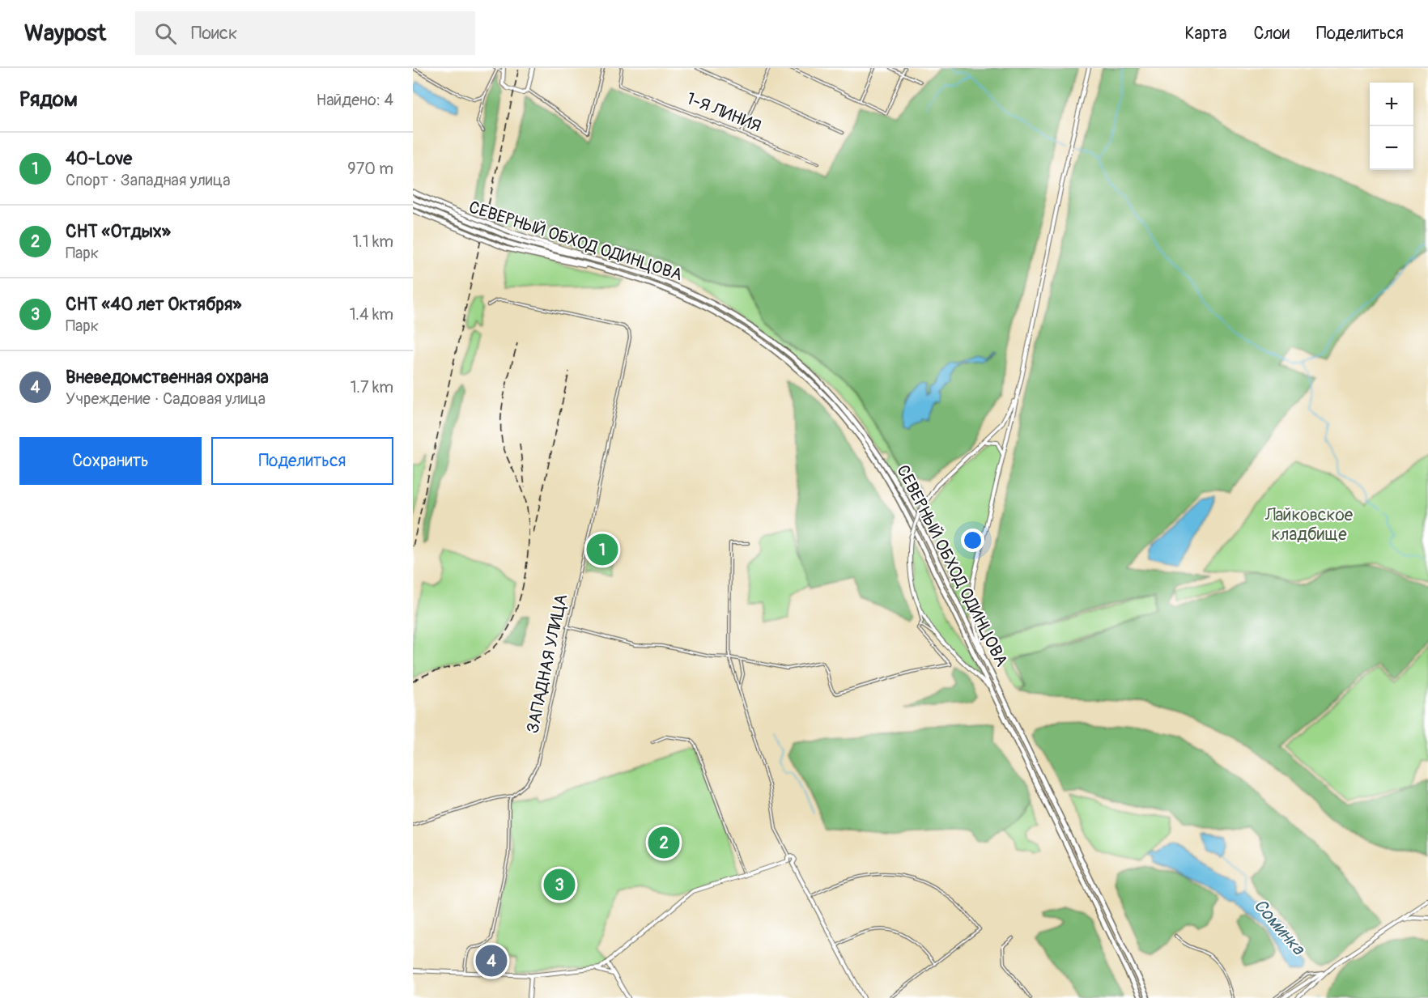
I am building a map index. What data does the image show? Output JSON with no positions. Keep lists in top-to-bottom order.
{
  "streets": {
    "highway": ["СЕВЕРНЫЙ ОБХОД ОДИНЦОВА"],
    "street": ["1-Я ЛИНИЯ", "ЗАПАДНАЯ УЛИЦА"]
  },
  "water": ["Соминка"],
  "parks": ["Лайковское кладбище"],
  "page": {
    "header": "Waypost",
    "search": "Поиск",
    "nav": ["Карта", "Слои", "Поделиться"],
    "heading": ["Рядом", "Найдено: 4"],
    "map_buttons": ["+", "−"],
    "list": [
      {
        "mark": "1",
        "name": "40-Love",
        "note": "Спорт · Западная улица",
        "value": "970 m"
      },
      {
        "mark": "2",
        "name": "СНТ «Отдых»",
        "note": "Парк",
        "value": "1.1 km"
      },
      {
        "mark": "3",
        "name": "СНТ «40 лет Октября»",
        "note": "Парк",
        "value": "1.4 km"
      },
      {
        "mark": "4",
        "name": "Вневедомственная охрана",
        "note": "Учреждение · Садовая улица",
        "value": "1.7 km"
      }
    ],
    "buttons": ["Сохранить", "Поделиться"],
    "pins": [
      "1",
      "2",
      "3",
      "4"
    ]
  }
}
